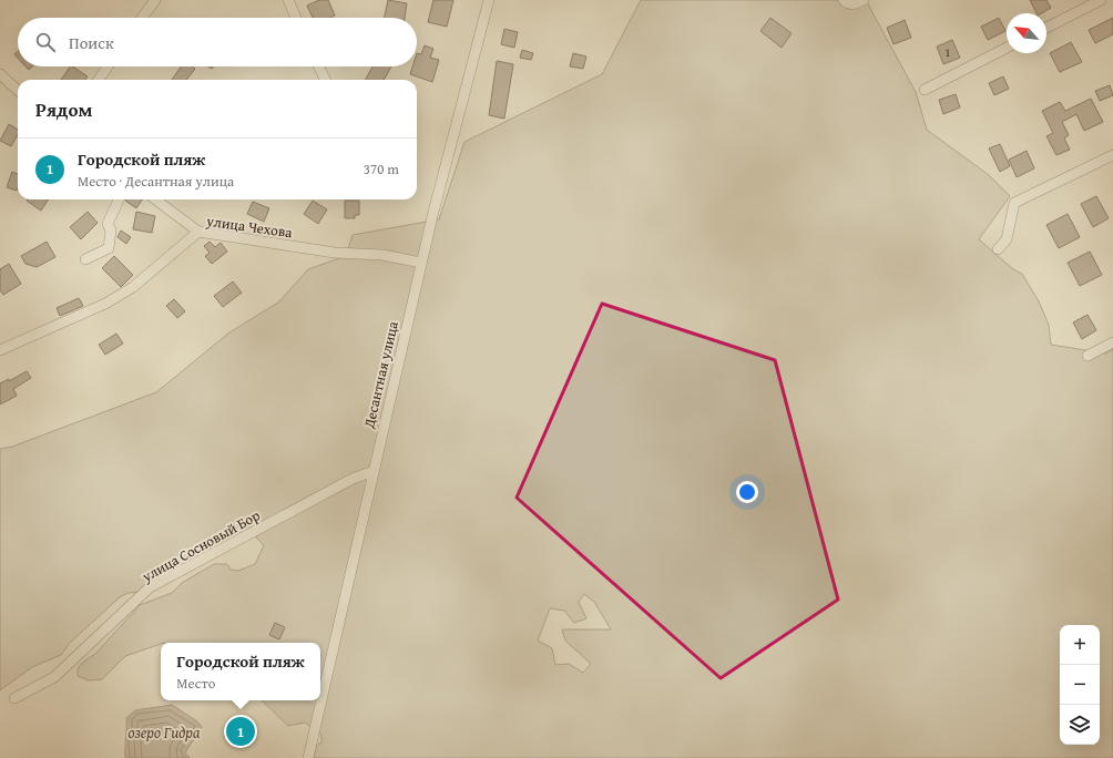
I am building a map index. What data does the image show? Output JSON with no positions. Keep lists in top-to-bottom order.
{
  "streets": {
    "street": ["улица Чехова", "Десантная улица", "улица Сосновый Бор"]
  },
  "crossings": [
    ["улица Чехова", "Десантная улица"],
    ["Десантная улица", "улица Сосновый Бор"]
  ],
  "water": ["озеро Гидра"],
  "house_numbers": ["1"],
  "north": "top left",
  "page": {
    "search": "Поиск",
    "heading": "Рядом",
    "list": [
      {
        "mark": "1",
        "name": "Городской пляж",
        "note": "Место · Десантная улица",
        "value": "370 m"
      }
    ],
    "map_buttons": ["+", "−"],
    "popup": ["Городской пляж", "Место"],
    "pins": "1"
  }
}
